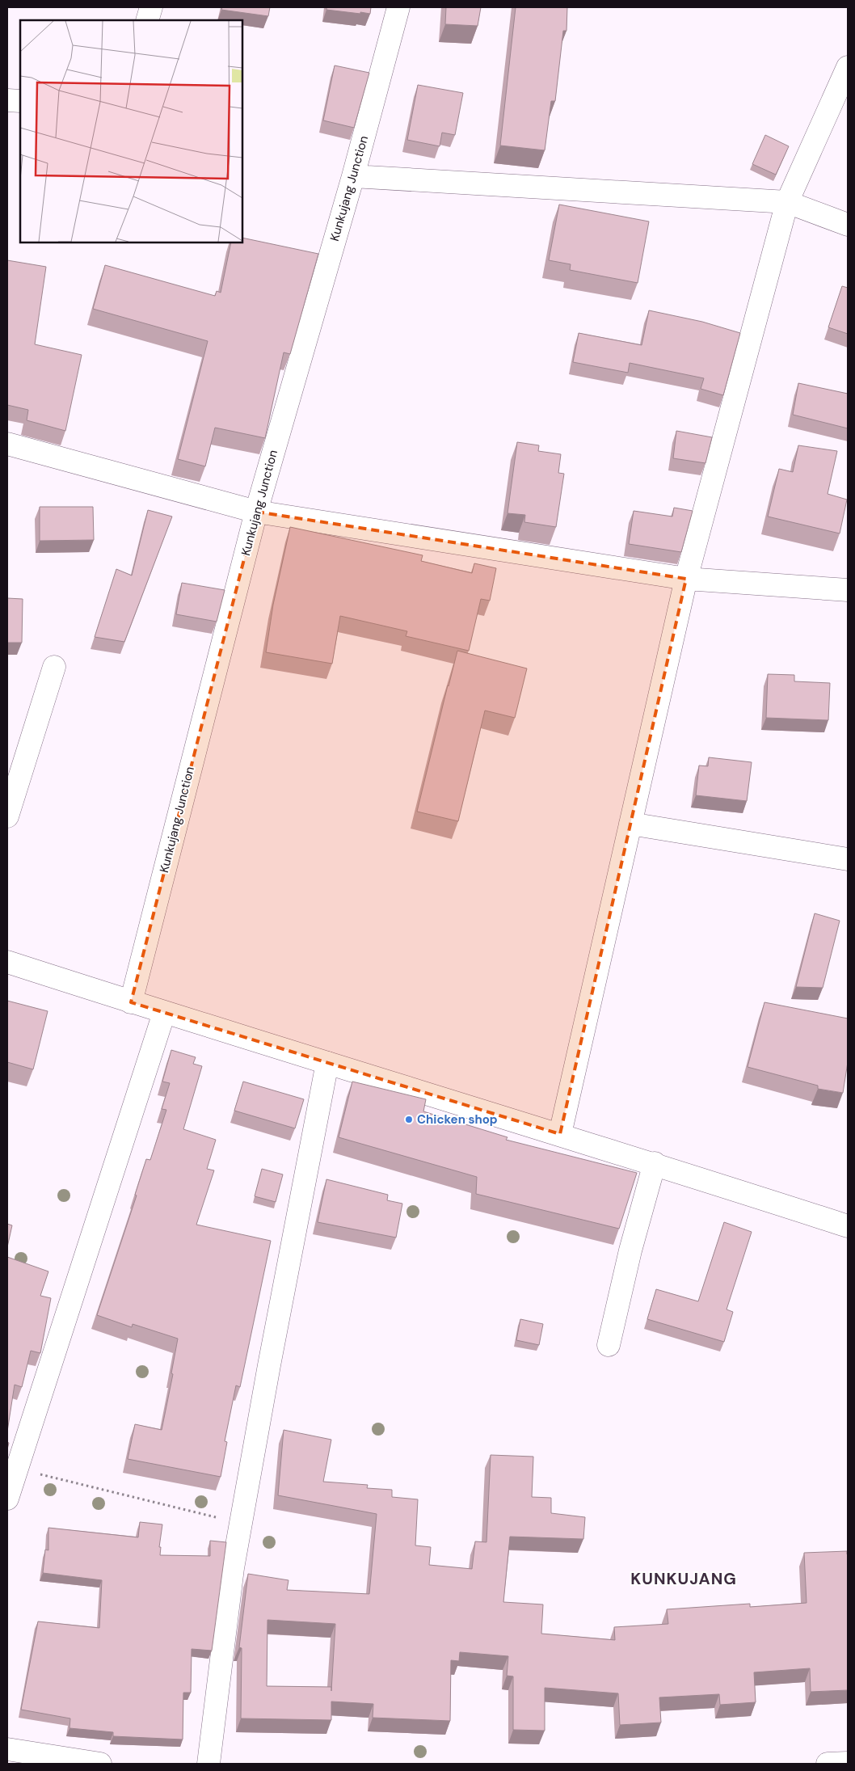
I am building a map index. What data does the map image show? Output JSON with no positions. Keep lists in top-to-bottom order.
{
  "streets": {
    "street": ["Kunkujang Junction"]
  },
  "districts": ["KUNKUJANG"],
  "places": ["Chicken shop"]
}
